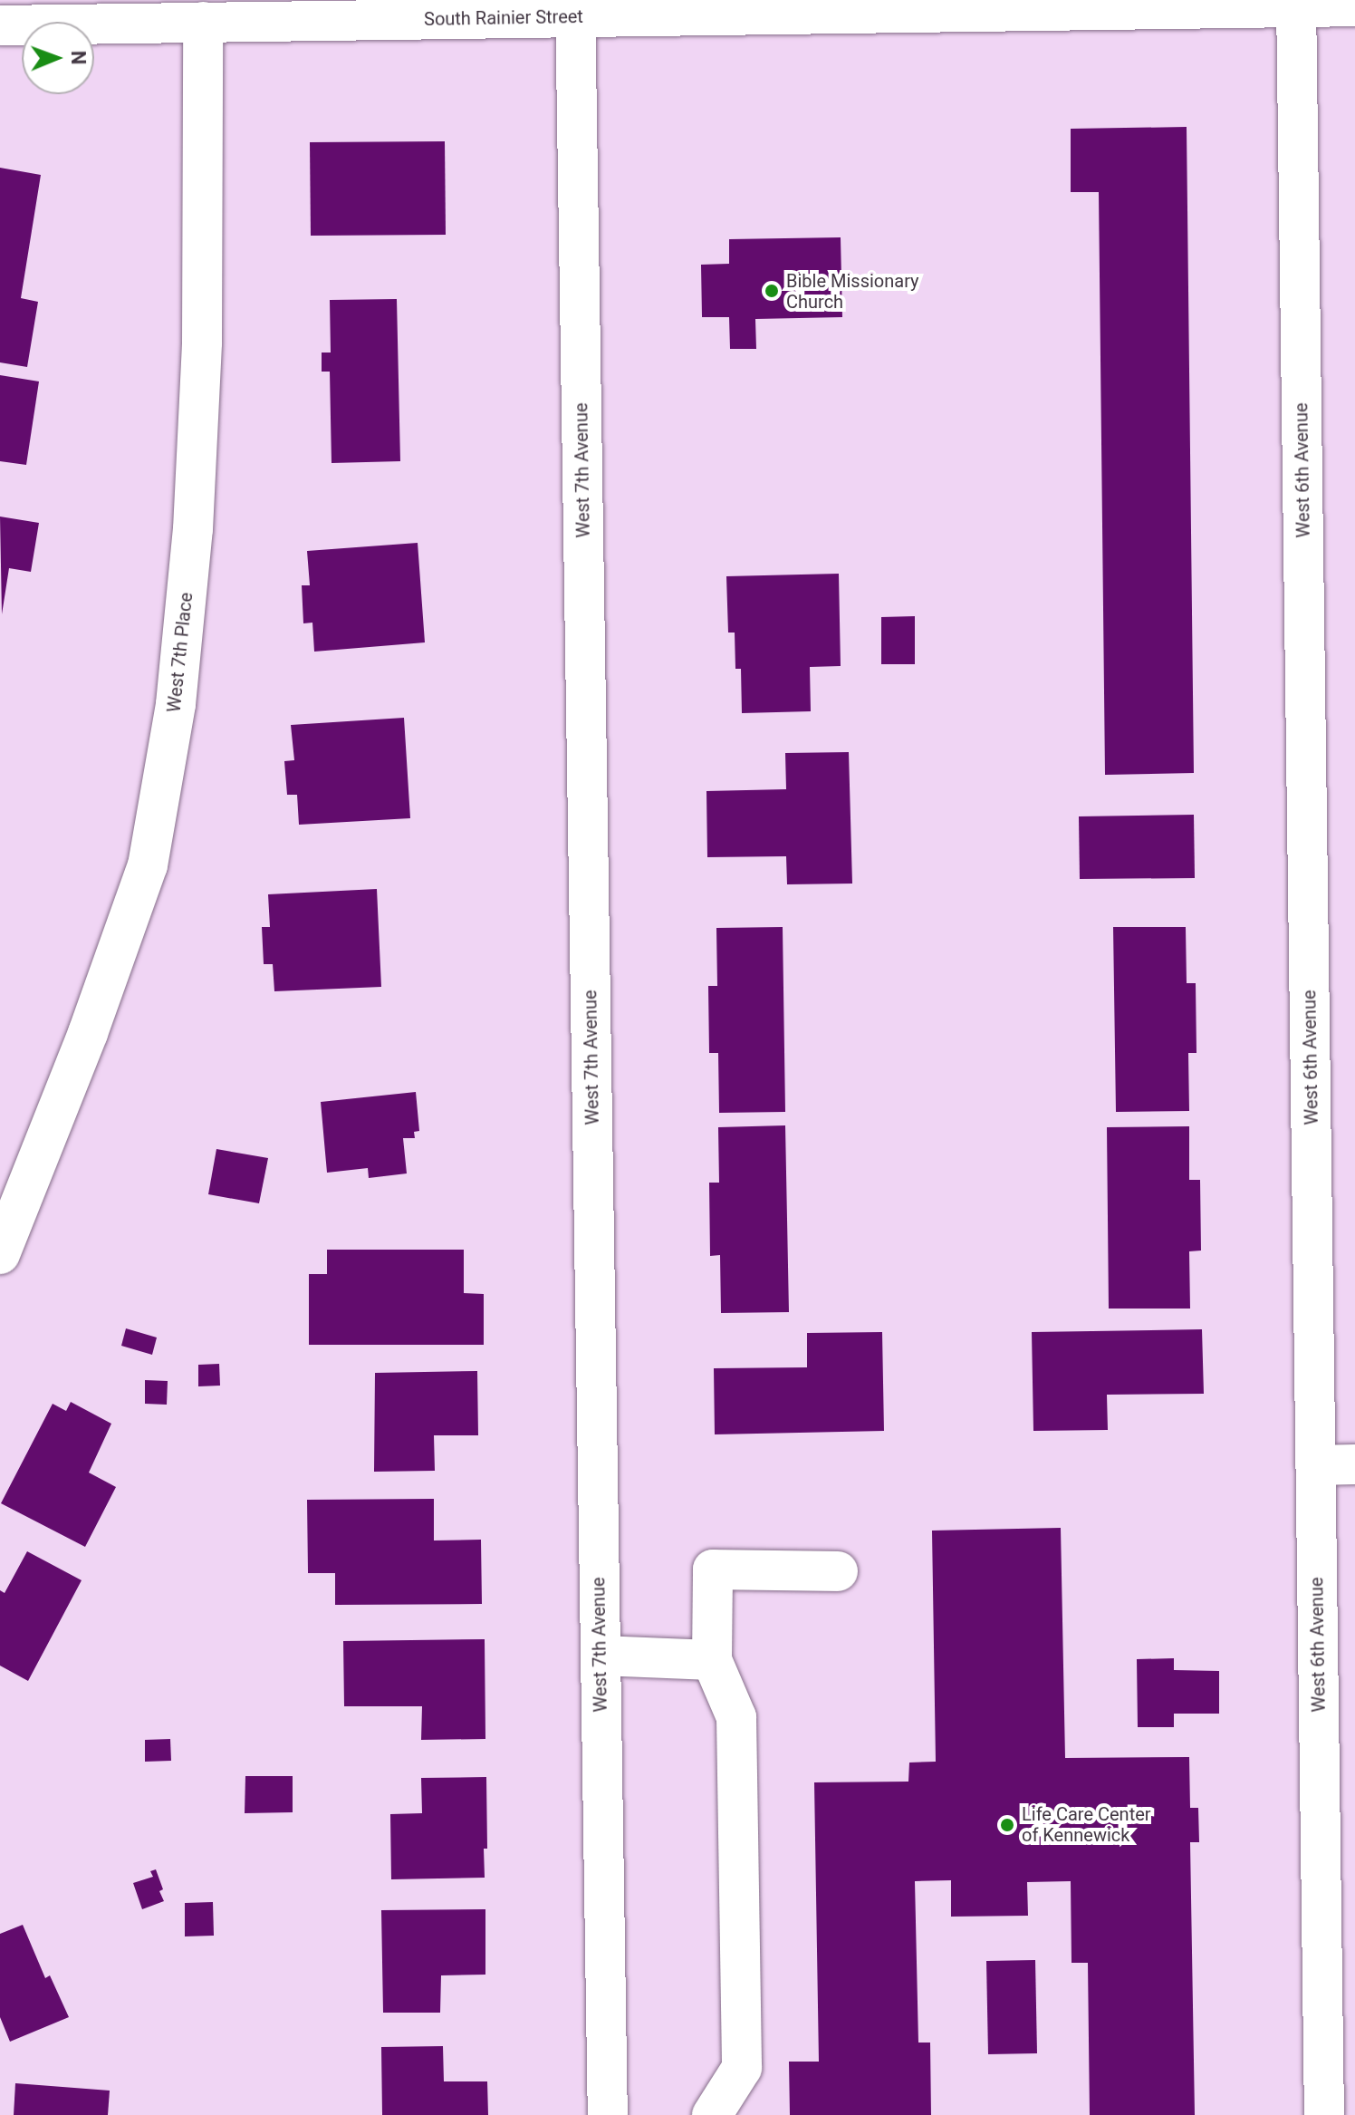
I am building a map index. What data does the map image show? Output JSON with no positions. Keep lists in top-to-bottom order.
{
  "streets": {
    "street": [
      "South Rainier Street",
      "West 7th Avenue",
      "West 6th Avenue",
      "West 7th Place"
    ]
  },
  "crossings": [
    ["South Rainier Street", "West 7th Avenue"],
    ["South Rainier Street", "West 6th Avenue"],
    ["South Rainier Street", "West 7th Place"]
  ],
  "places": ["Bible Missionary Church", "Life Care Center of Kennewick"],
  "north": "right"
}
